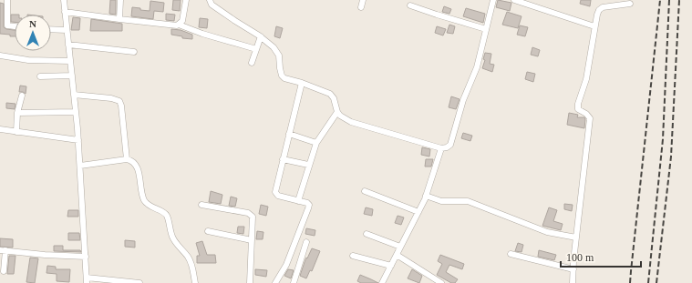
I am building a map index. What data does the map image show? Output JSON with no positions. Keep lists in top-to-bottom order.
{
  "scale_bar": "100 m",
  "north": "top"
}
